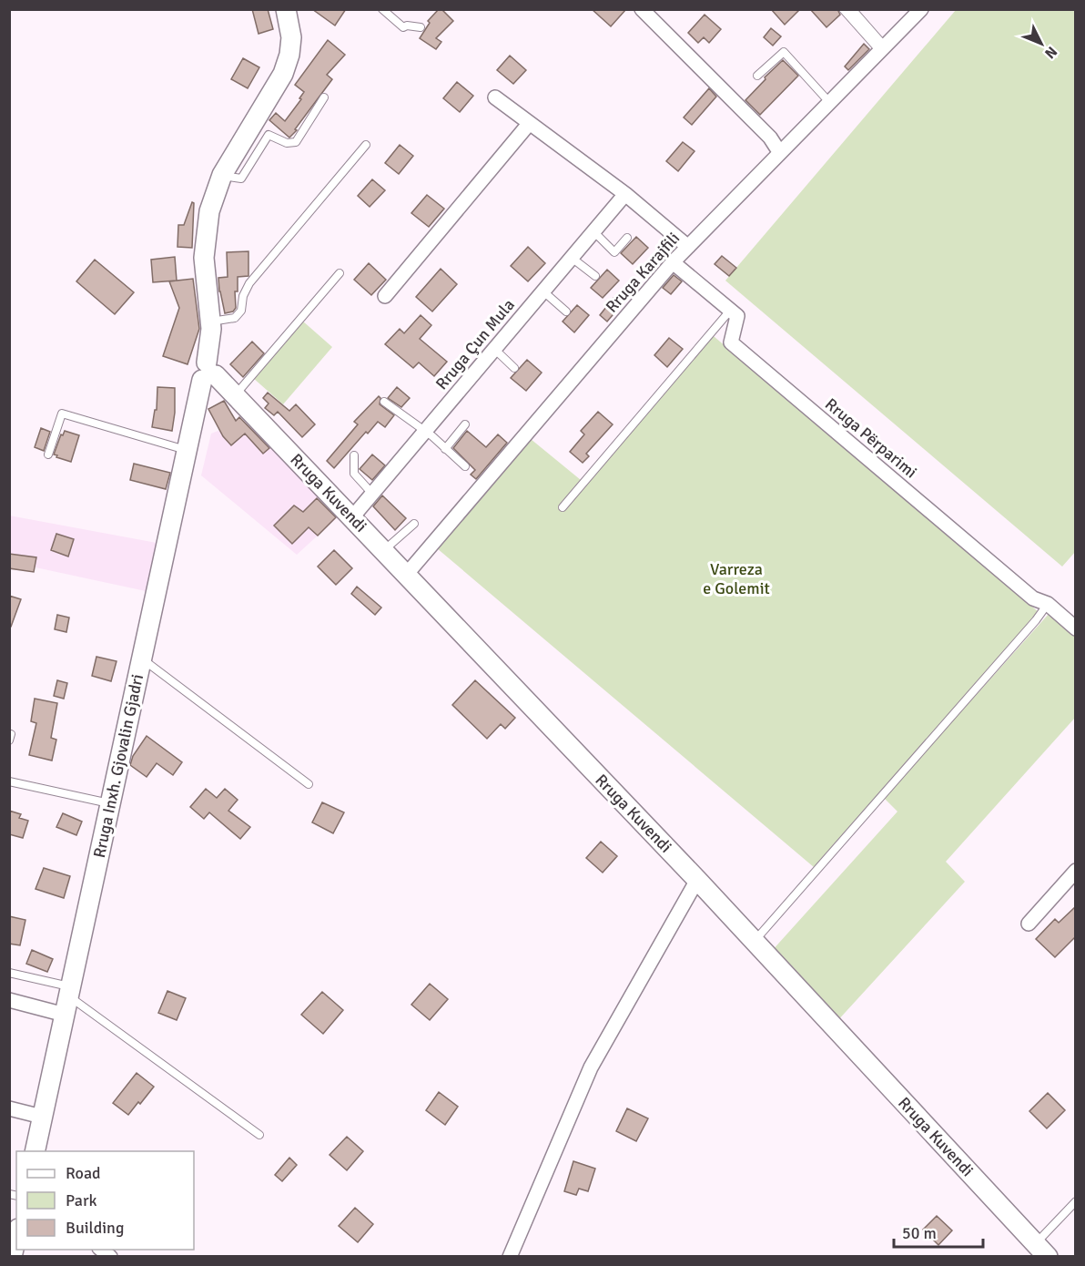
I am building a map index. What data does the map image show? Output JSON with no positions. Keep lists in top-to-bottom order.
{
  "streets": {
    "street": [
      "Rruga Karajfili",
      "Rruga Çun Mula",
      "Rruga Përparimi",
      "Rruga Kuvendi",
      "Rruga Inxh. Gjovalin Gjadri"
    ]
  },
  "crossings": [
    ["Rruga Karajfili", "Rruga Kuvendi"],
    ["Rruga Çun Mula", "Rruga Kuvendi"],
    ["Rruga Kuvendi", "Rruga Inxh. Gjovalin Gjadri"]
  ],
  "parks": ["Varreza e Golemit"],
  "legend": ["Road", "Park", "Building"],
  "scale_bar": "50 m",
  "north": "bottom right"
}
